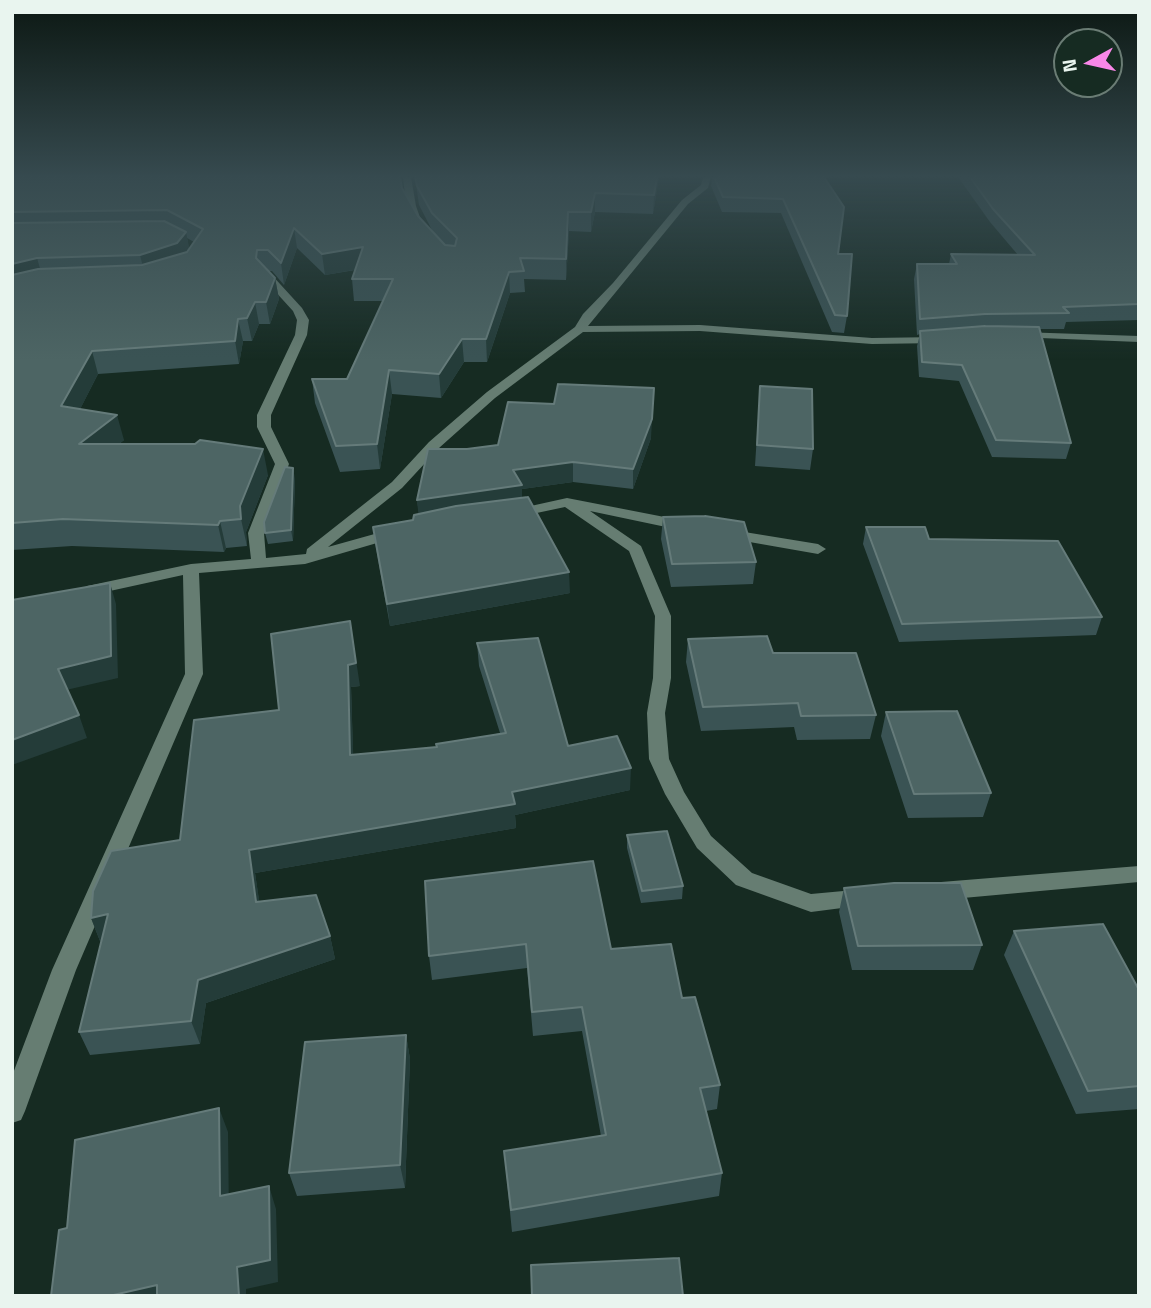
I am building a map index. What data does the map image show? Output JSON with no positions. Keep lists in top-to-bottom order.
{
  "north": "left"
}
